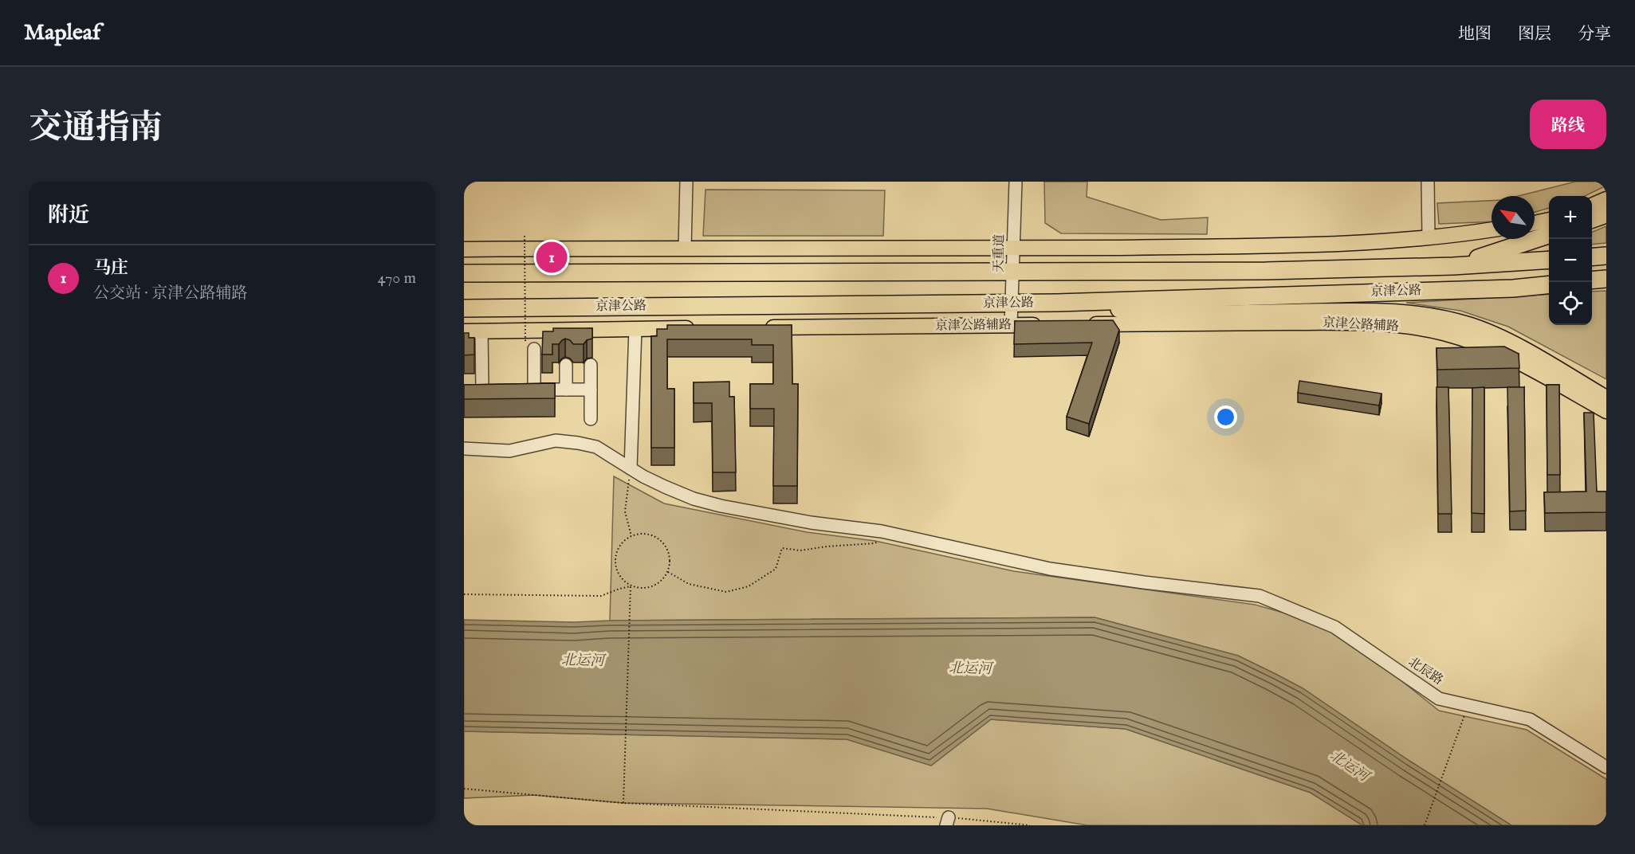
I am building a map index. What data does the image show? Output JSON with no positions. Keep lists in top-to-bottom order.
{
  "streets": {
    "highway": ["京津公路"],
    "main road": ["京津公路辅路"],
    "street": ["天重道", "北辰路"]
  },
  "crossings": [
    ["天重道", "京津公路"],
    ["天重道", "京津公路辅路"]
  ],
  "water": ["北运河"],
  "north": "top left",
  "page": {
    "header": "Mapleaf",
    "nav": ["地图", "图层", "分享"],
    "title": "交通指南",
    "buttons": "路线",
    "heading": "附近",
    "map_buttons": ["+", "−"],
    "pins": "1",
    "list": [
      {
        "mark": "1",
        "name": "马庄",
        "note": "公交站 · 京津公路辅路",
        "value": "470 m"
      }
    ]
  }
}
